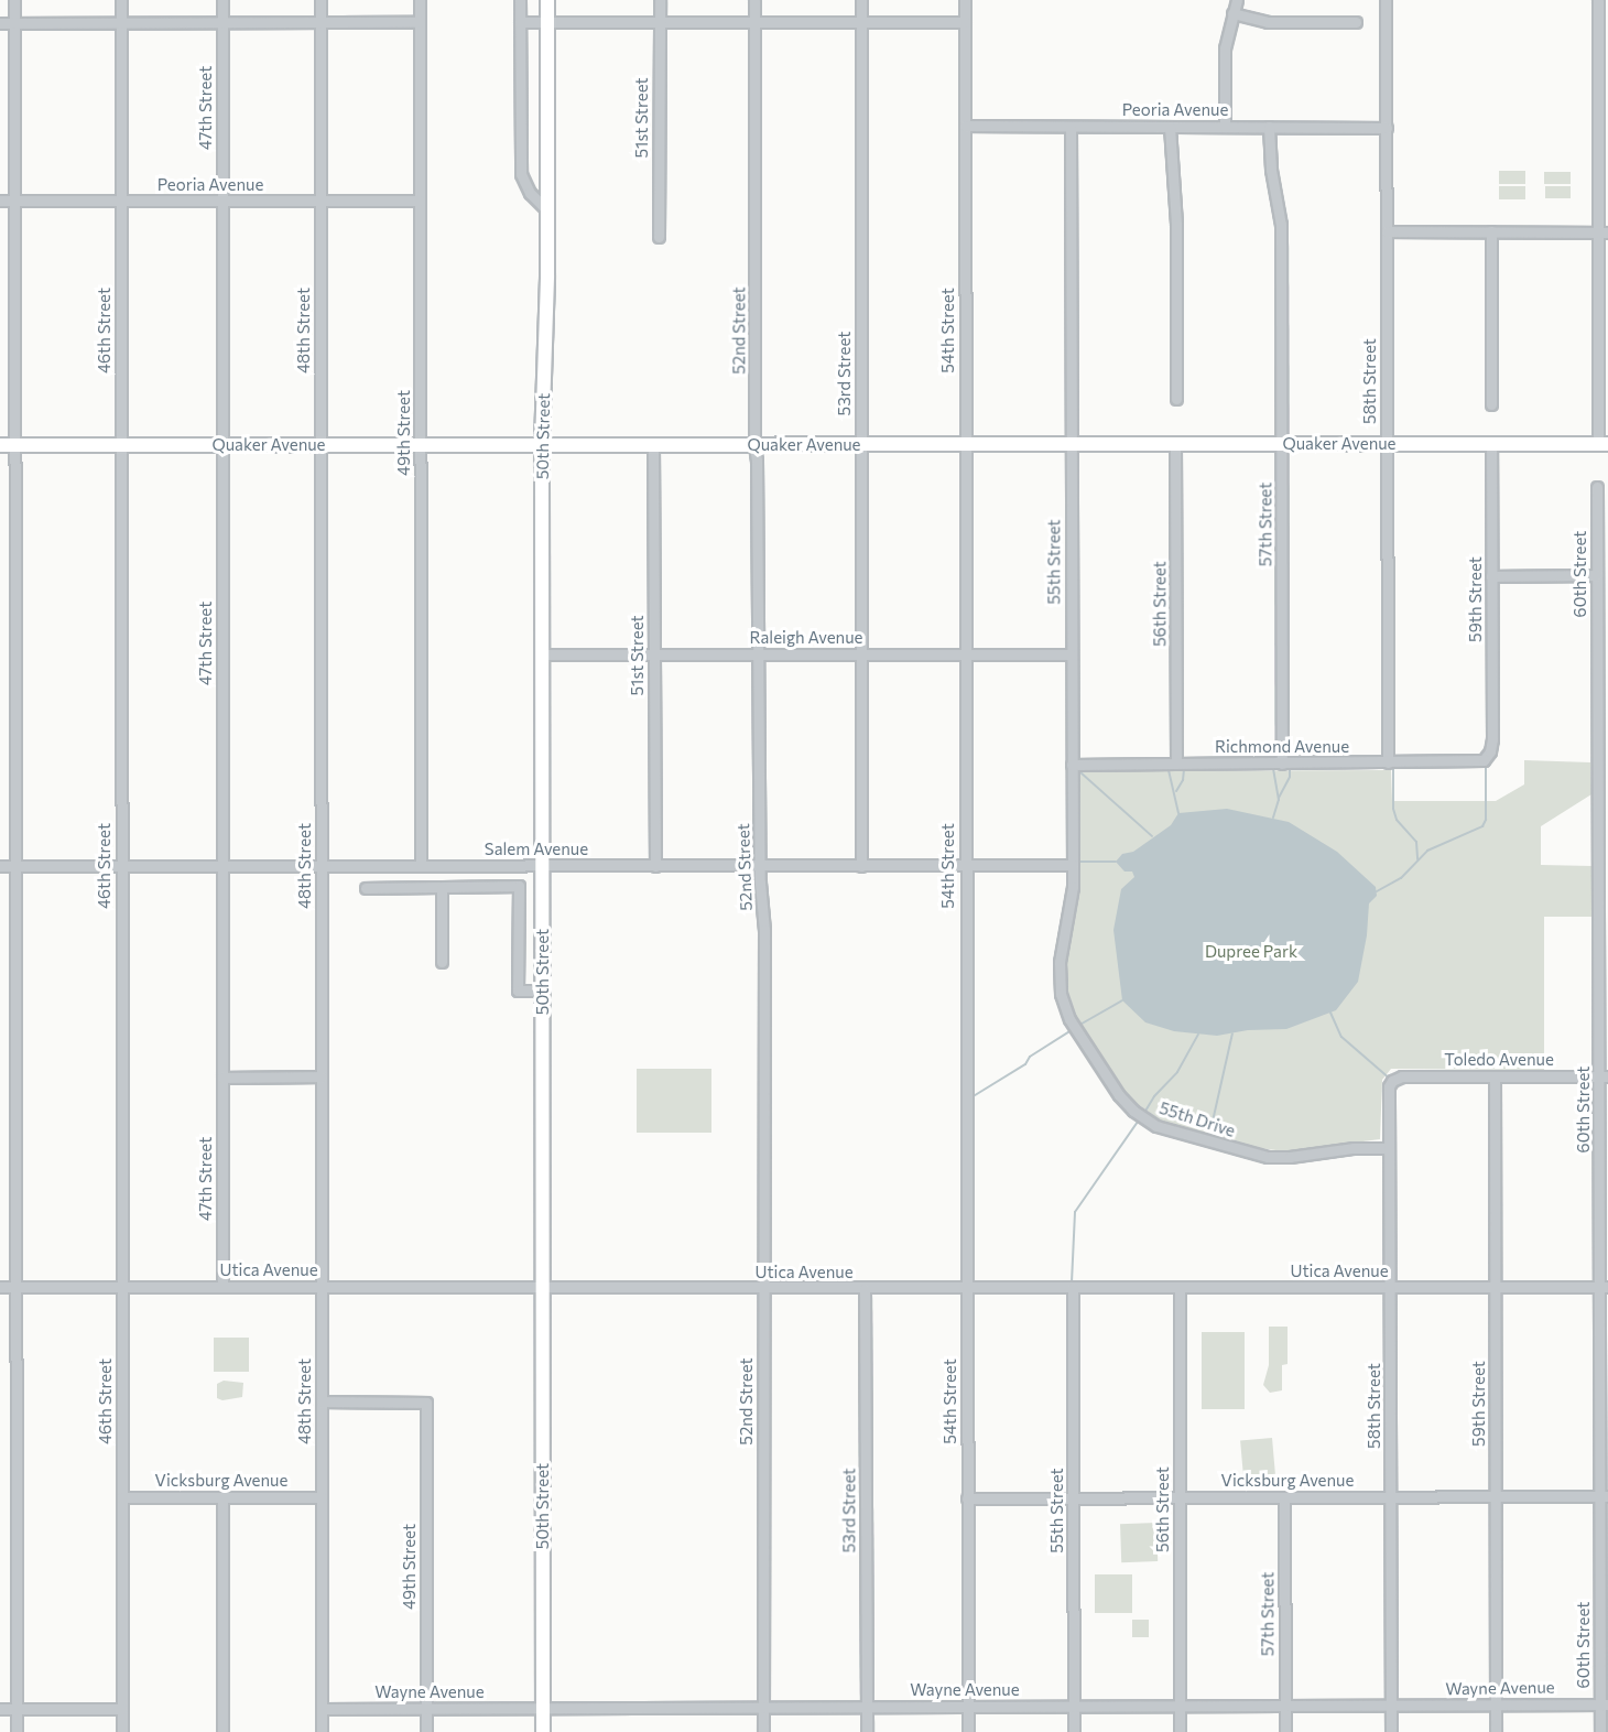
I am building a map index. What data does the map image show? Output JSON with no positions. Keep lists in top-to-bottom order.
{
  "streets": {
    "main road": ["50th Street", "Quaker Avenue"],
    "street": [
      "47th Street",
      "Peoria Avenue",
      "51st Street",
      "46th Street",
      "48th Street",
      "52nd Street",
      "54th Street",
      "53rd Street",
      "58th Street",
      "49th Street",
      "57th Street",
      "55th Street",
      "60th Street",
      "59th Street",
      "56th Street",
      "Raleigh Avenue",
      "Richmond Avenue",
      "Salem Avenue",
      "Toledo Avenue",
      "55th Drive",
      "Utica Avenue",
      "Vicksburg Avenue",
      "Wayne Avenue"
    ]
  },
  "crossings": [
    ["47th Street", "Peoria Avenue"],
    ["47th Street", "Quaker Avenue"],
    ["47th Street", "Salem Avenue"],
    ["47th Street", "Utica Avenue"],
    ["Peoria Avenue", "46th Street"],
    ["Peoria Avenue", "48th Street"],
    ["Peoria Avenue", "54th Street"],
    ["Peoria Avenue", "58th Street"],
    ["Peoria Avenue", "49th Street"],
    ["Peoria Avenue", "57th Street"],
    ["Peoria Avenue", "55th Street"],
    ["51st Street", "Quaker Avenue"],
    ["51st Street", "Raleigh Avenue"],
    ["51st Street", "Salem Avenue"],
    ["46th Street", "Quaker Avenue"],
    ["46th Street", "Salem Avenue"],
    ["46th Street", "Utica Avenue"],
    ["46th Street", "Vicksburg Avenue"],
    ["48th Street", "49th Street"],
    ["48th Street", "Quaker Avenue"],
    ["48th Street", "Salem Avenue"],
    ["48th Street", "Utica Avenue"],
    ["48th Street", "Vicksburg Avenue"],
    ["48th Street", "Wayne Avenue"],
    ["52nd Street", "Quaker Avenue"],
    ["52nd Street", "Raleigh Avenue"],
    ["52nd Street", "Salem Avenue"],
    ["52nd Street", "Utica Avenue"],
    ["52nd Street", "Wayne Avenue"],
    ["54th Street", "Quaker Avenue"],
    ["54th Street", "Raleigh Avenue"],
    ["54th Street", "Salem Avenue"],
    ["54th Street", "Utica Avenue"],
    ["54th Street", "Vicksburg Avenue"],
    ["54th Street", "Wayne Avenue"],
    ["53rd Street", "Quaker Avenue"],
    ["53rd Street", "Raleigh Avenue"],
    ["53rd Street", "Salem Avenue"],
    ["53rd Street", "Utica Avenue"],
    ["53rd Street", "Wayne Avenue"],
    ["58th Street", "Quaker Avenue"],
    ["58th Street", "Richmond Avenue"],
    ["58th Street", "Toledo Avenue"],
    ["58th Street", "55th Drive"],
    ["58th Street", "Utica Avenue"],
    ["58th Street", "Vicksburg Avenue"],
    ["58th Street", "Wayne Avenue"],
    ["49th Street", "Quaker Avenue"],
    ["49th Street", "Salem Avenue"],
    ["49th Street", "Wayne Avenue"],
    ["50th Street", "Quaker Avenue"],
    ["50th Street", "Raleigh Avenue"],
    ["50th Street", "Salem Avenue"],
    ["50th Street", "Utica Avenue"],
    ["50th Street", "Wayne Avenue"],
    ["Quaker Avenue", "57th Street"],
    ["Quaker Avenue", "55th Street"],
    ["Quaker Avenue", "59th Street"],
    ["Quaker Avenue", "56th Street"],
    ["57th Street", "Richmond Avenue"],
    ["57th Street", "Vicksburg Avenue"],
    ["57th Street", "Wayne Avenue"],
    ["55th Street", "Raleigh Avenue"],
    ["55th Street", "Richmond Avenue"],
    ["55th Street", "Salem Avenue"],
    ["55th Street", "55th Drive"],
    ["55th Street", "Utica Avenue"],
    ["55th Street", "Vicksburg Avenue"],
    ["55th Street", "Wayne Avenue"],
    ["60th Street", "Toledo Avenue"],
    ["60th Street", "Utica Avenue"],
    ["60th Street", "Vicksburg Avenue"],
    ["60th Street", "Wayne Avenue"],
    ["59th Street", "Richmond Avenue"],
    ["59th Street", "Toledo Avenue"],
    ["59th Street", "Utica Avenue"],
    ["59th Street", "Vicksburg Avenue"],
    ["59th Street", "Wayne Avenue"],
    ["56th Street", "Richmond Avenue"],
    ["56th Street", "Utica Avenue"],
    ["56th Street", "Vicksburg Avenue"],
    ["56th Street", "Wayne Avenue"]
  ],
  "parks": ["Dupree Park"]
}
